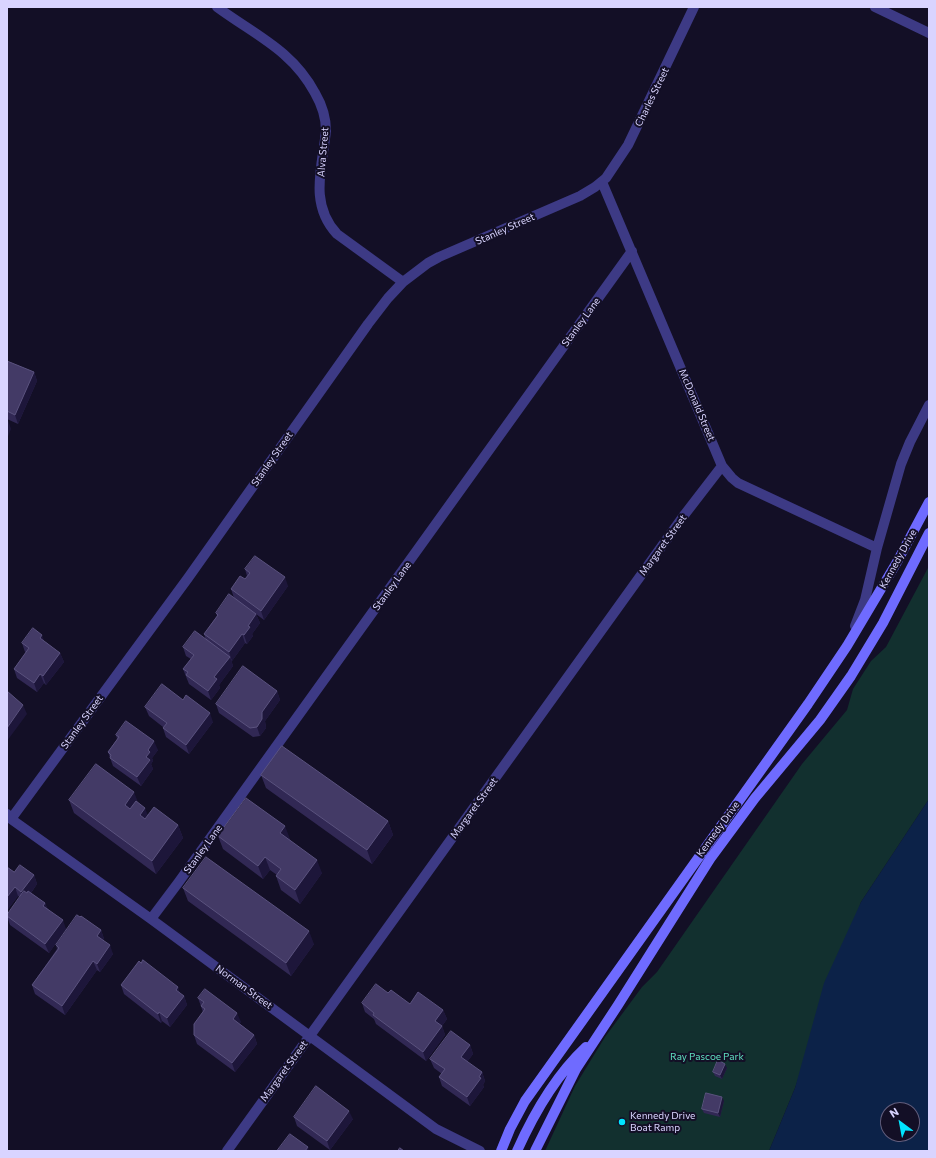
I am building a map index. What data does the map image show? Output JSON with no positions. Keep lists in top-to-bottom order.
{
  "streets": {
    "street": [
      "Charles Street",
      "Alva Street",
      "Stanley Street",
      "Stanley Lane",
      "McDonald Street",
      "Margaret Street",
      "Kennedy Drive",
      "Norman Street"
    ]
  },
  "crossings": [
    ["Charles Street", "Stanley Street"],
    ["Charles Street", "McDonald Street"],
    ["Alva Street", "Stanley Street"],
    ["Stanley Street", "McDonald Street"],
    ["Stanley Street", "Norman Street"],
    ["Stanley Lane", "McDonald Street"],
    ["Stanley Lane", "Norman Street"],
    ["McDonald Street", "Margaret Street"],
    ["Margaret Street", "Norman Street"]
  ],
  "parks": ["Ray Pascoe Park"],
  "places": ["Kennedy Drive Boat Ramp"],
  "north": "top left"
}
